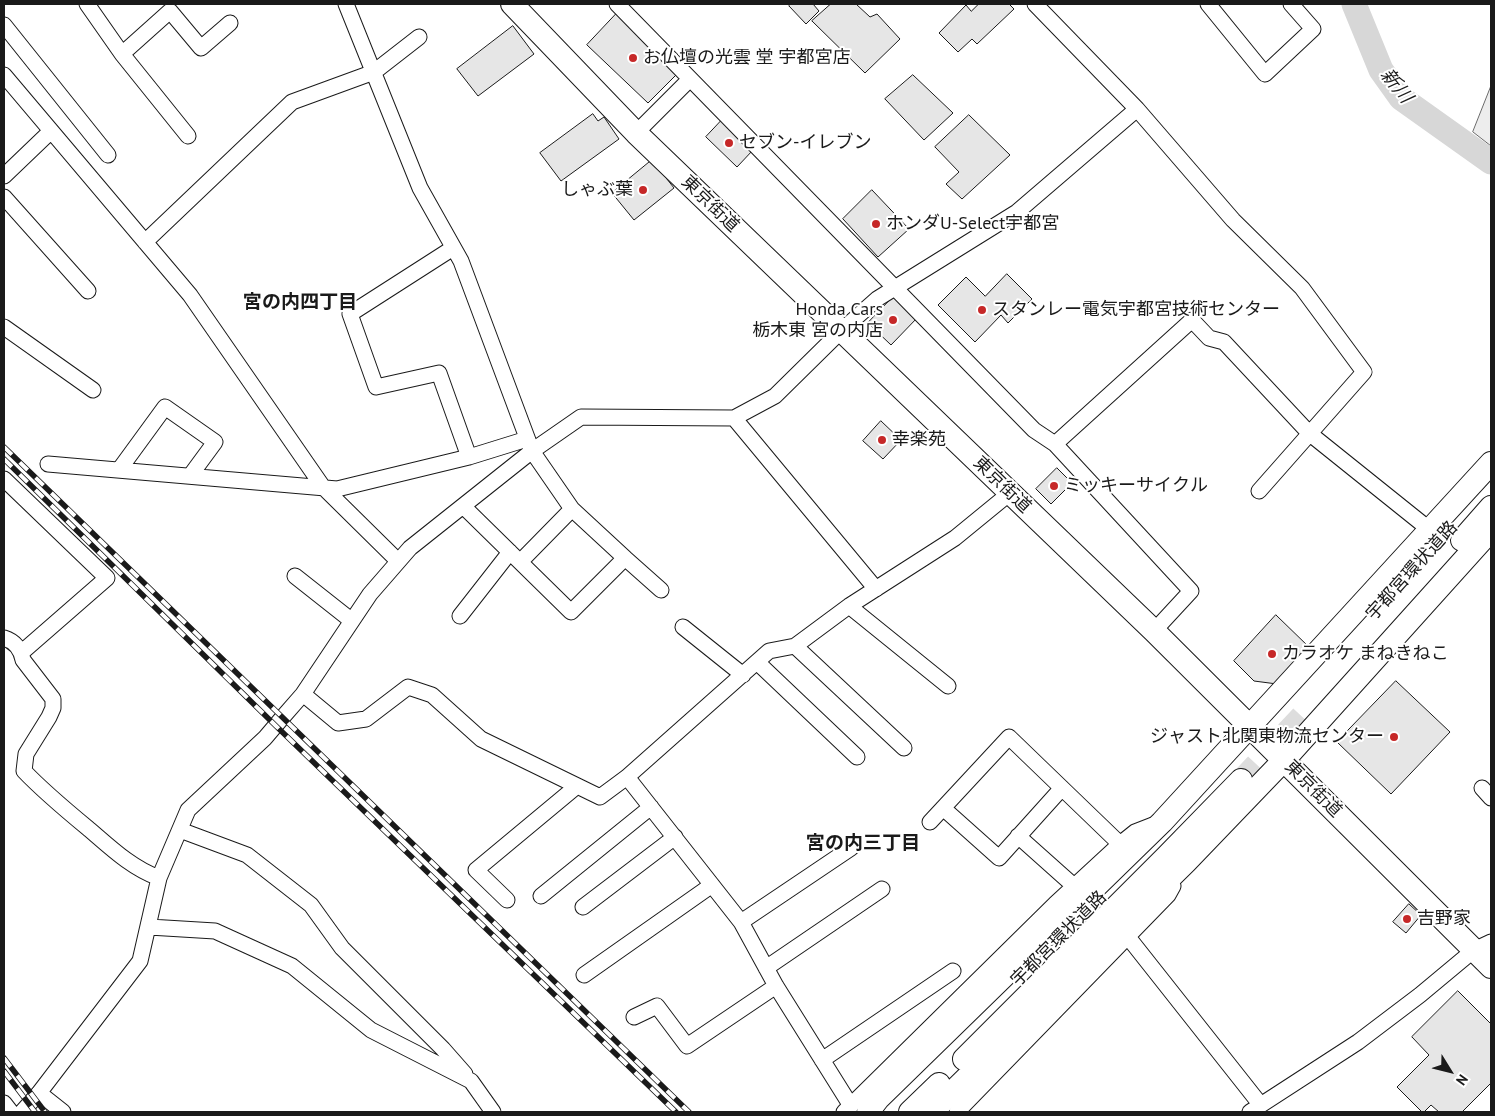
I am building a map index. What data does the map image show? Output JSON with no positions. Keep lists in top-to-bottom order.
{
  "streets": {
    "highway": ["東京街道", "宇都宮環状道路"]
  },
  "districts": ["宮の内四丁目", "宮の内三丁目"],
  "water": ["新川"],
  "places": [
    "お仏壇の光雲 堂 宇都宮店",
    "セブン-イレブン",
    "しゃぶ葉",
    "ホンダU-Select宇都宮",
    "スタンレー電気宇都宮技術センター",
    "Honda Cars 栃木東 宮の内店",
    "幸楽苑",
    "ミッキーサイクル",
    "カラオケ まねきねこ",
    "ジャスト北関東物流センター",
    "吉野家"
  ],
  "north": "bottom right"
}
